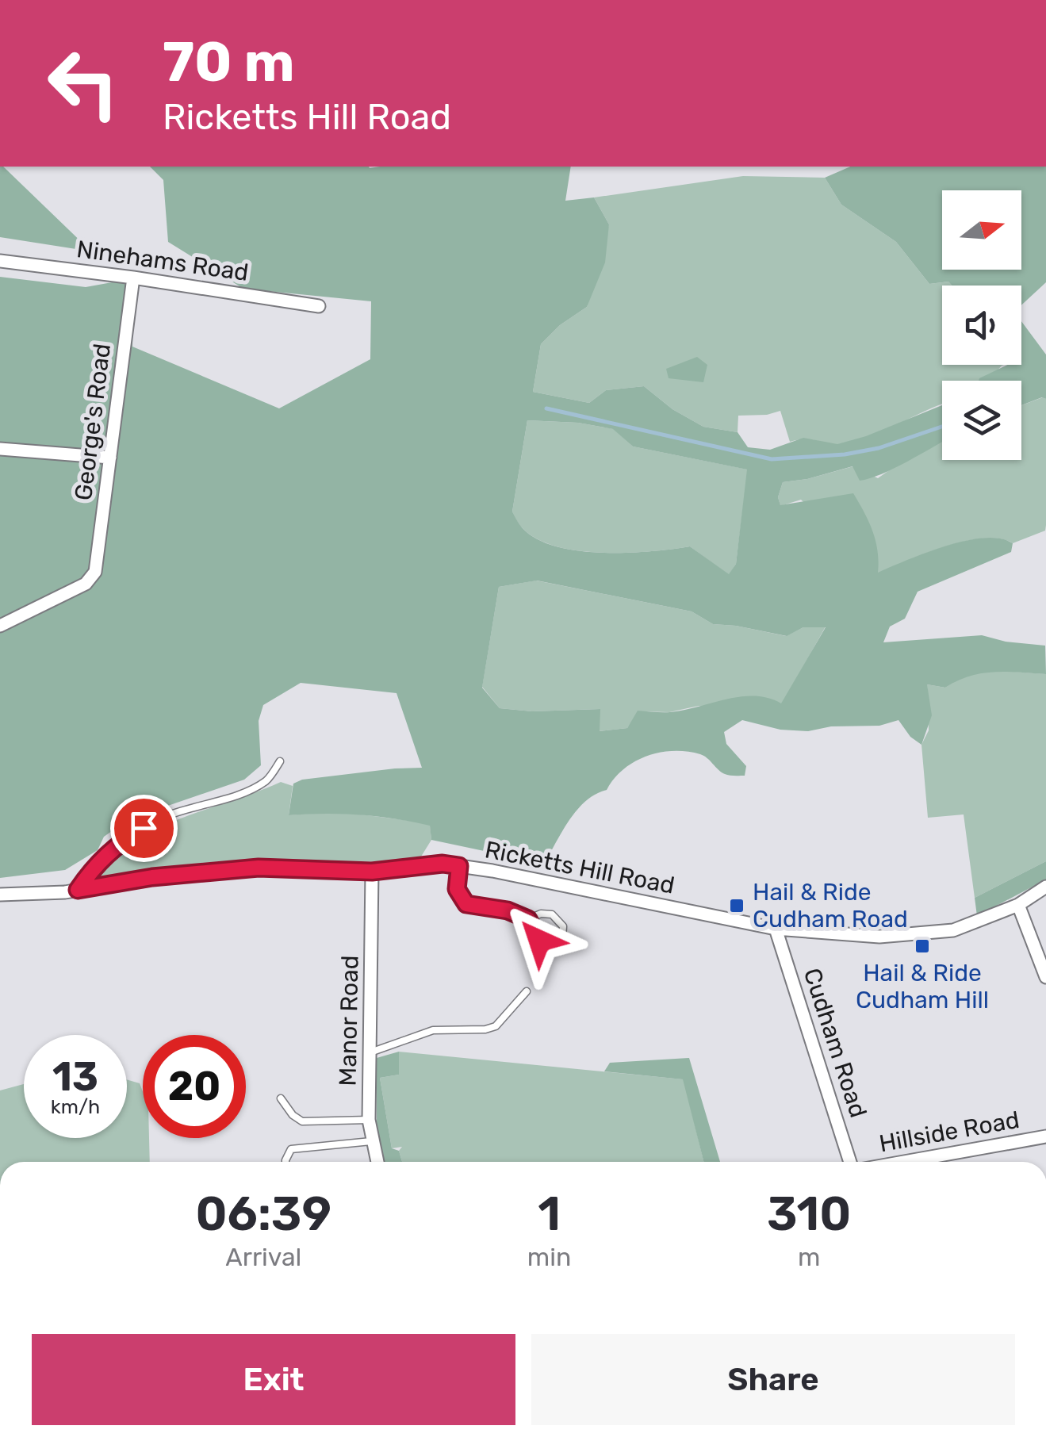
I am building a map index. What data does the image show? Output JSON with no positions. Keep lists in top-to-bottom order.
{
  "streets": {
    "street": [
      "Ninehams Road",
      "George's Road",
      "Ricketts Hill Road",
      "Manor Road",
      "Cudham Road",
      "Hillside Road"
    ]
  },
  "crossings": [
    ["Ninehams Road", "George's Road"],
    ["Ricketts Hill Road", "Manor Road"],
    ["Ricketts Hill Road", "Cudham Road"]
  ],
  "places": {
    "transit": ["Hail & Ride Cudham Road", "Hail & Ride Cudham Hill"]
  },
  "north": "right",
  "page": {
    "turn": ["70 m", "Ricketts Hill Road"],
    "speed": "13 km/h",
    "limit": "20",
    "eta": [
      "06:39",
      "Arrival",
      "1",
      "min",
      "310",
      "m"
    ],
    "buttons": ["Exit", "Share"]
  }
}
